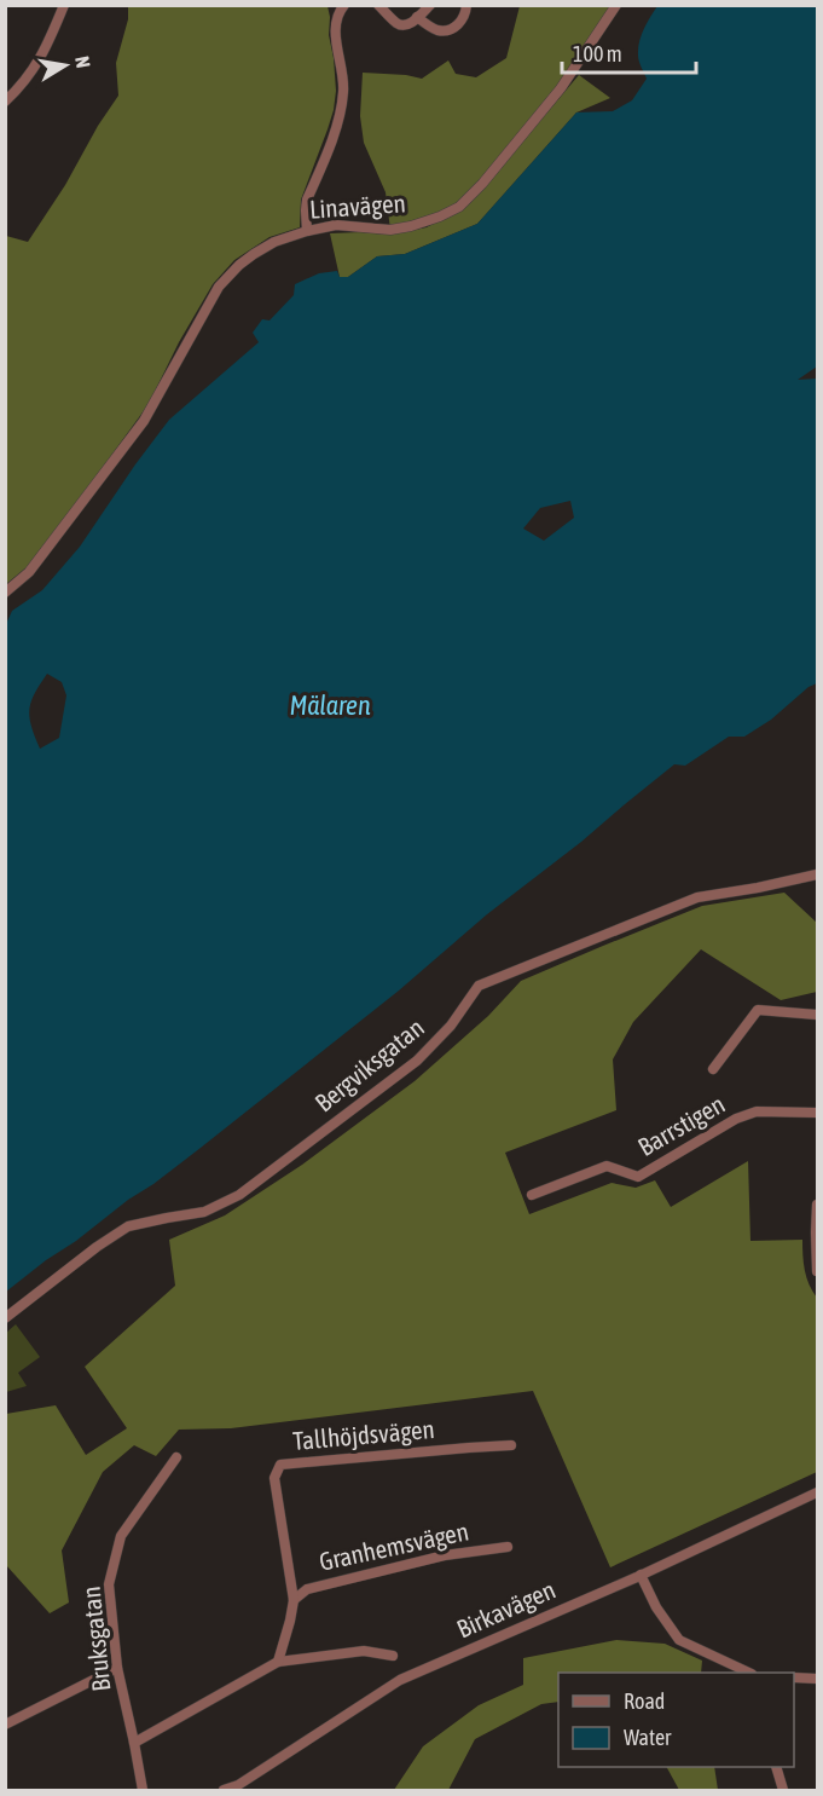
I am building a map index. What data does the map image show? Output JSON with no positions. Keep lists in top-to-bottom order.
{
  "streets": {
    "street": [
      "Linavägen",
      "Bergviksgatan",
      "Barrstigen",
      "Tallhöjdsvägen",
      "Granhemsvägen",
      "Birkavägen",
      "Bruksgatan"
    ]
  },
  "crossings": [
    ["Tallhöjdsvägen", "Granhemsvägen"]
  ],
  "water": ["Mälaren"],
  "legend": ["Road", "Water"],
  "scale_bar": "100 m",
  "north": "right"
}
